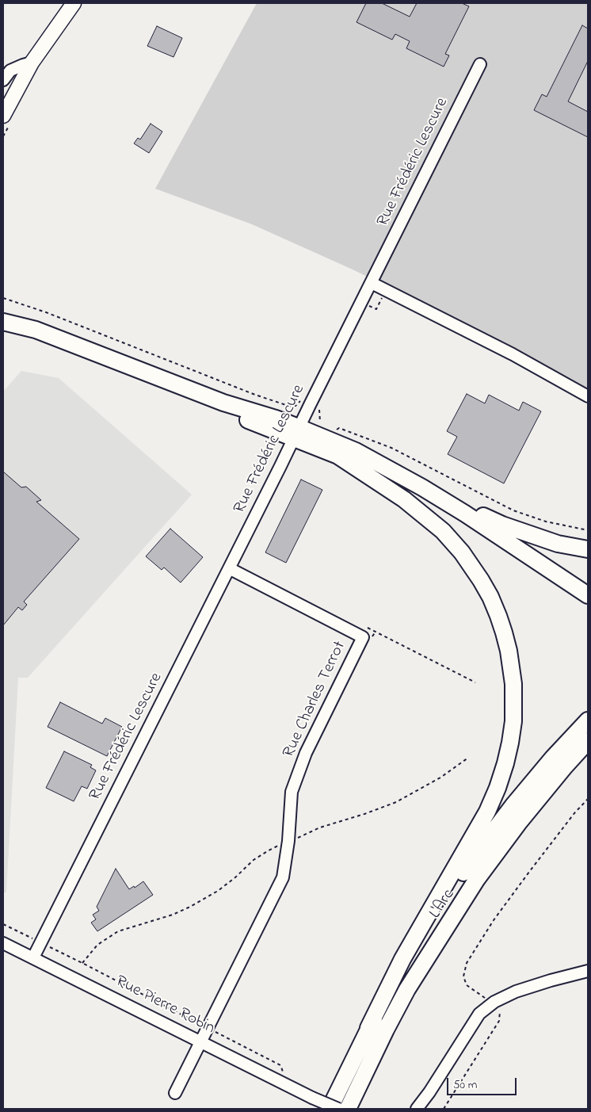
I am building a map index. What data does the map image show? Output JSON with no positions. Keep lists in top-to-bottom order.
{
  "streets": {
    "highway": ["L'Arc"],
    "street": ["Rue Frédéric Lescure", "Rue Charles Terrot", "Rue Pierre Robin"]
  },
  "crossings": [
    ["Rue Frédéric Lescure", "Rue Charles Terrot"],
    ["Rue Frédéric Lescure", "Rue Pierre Robin"],
    ["Rue Charles Terrot", "Rue Pierre Robin"]
  ],
  "scale_bar": "50 m"
}
